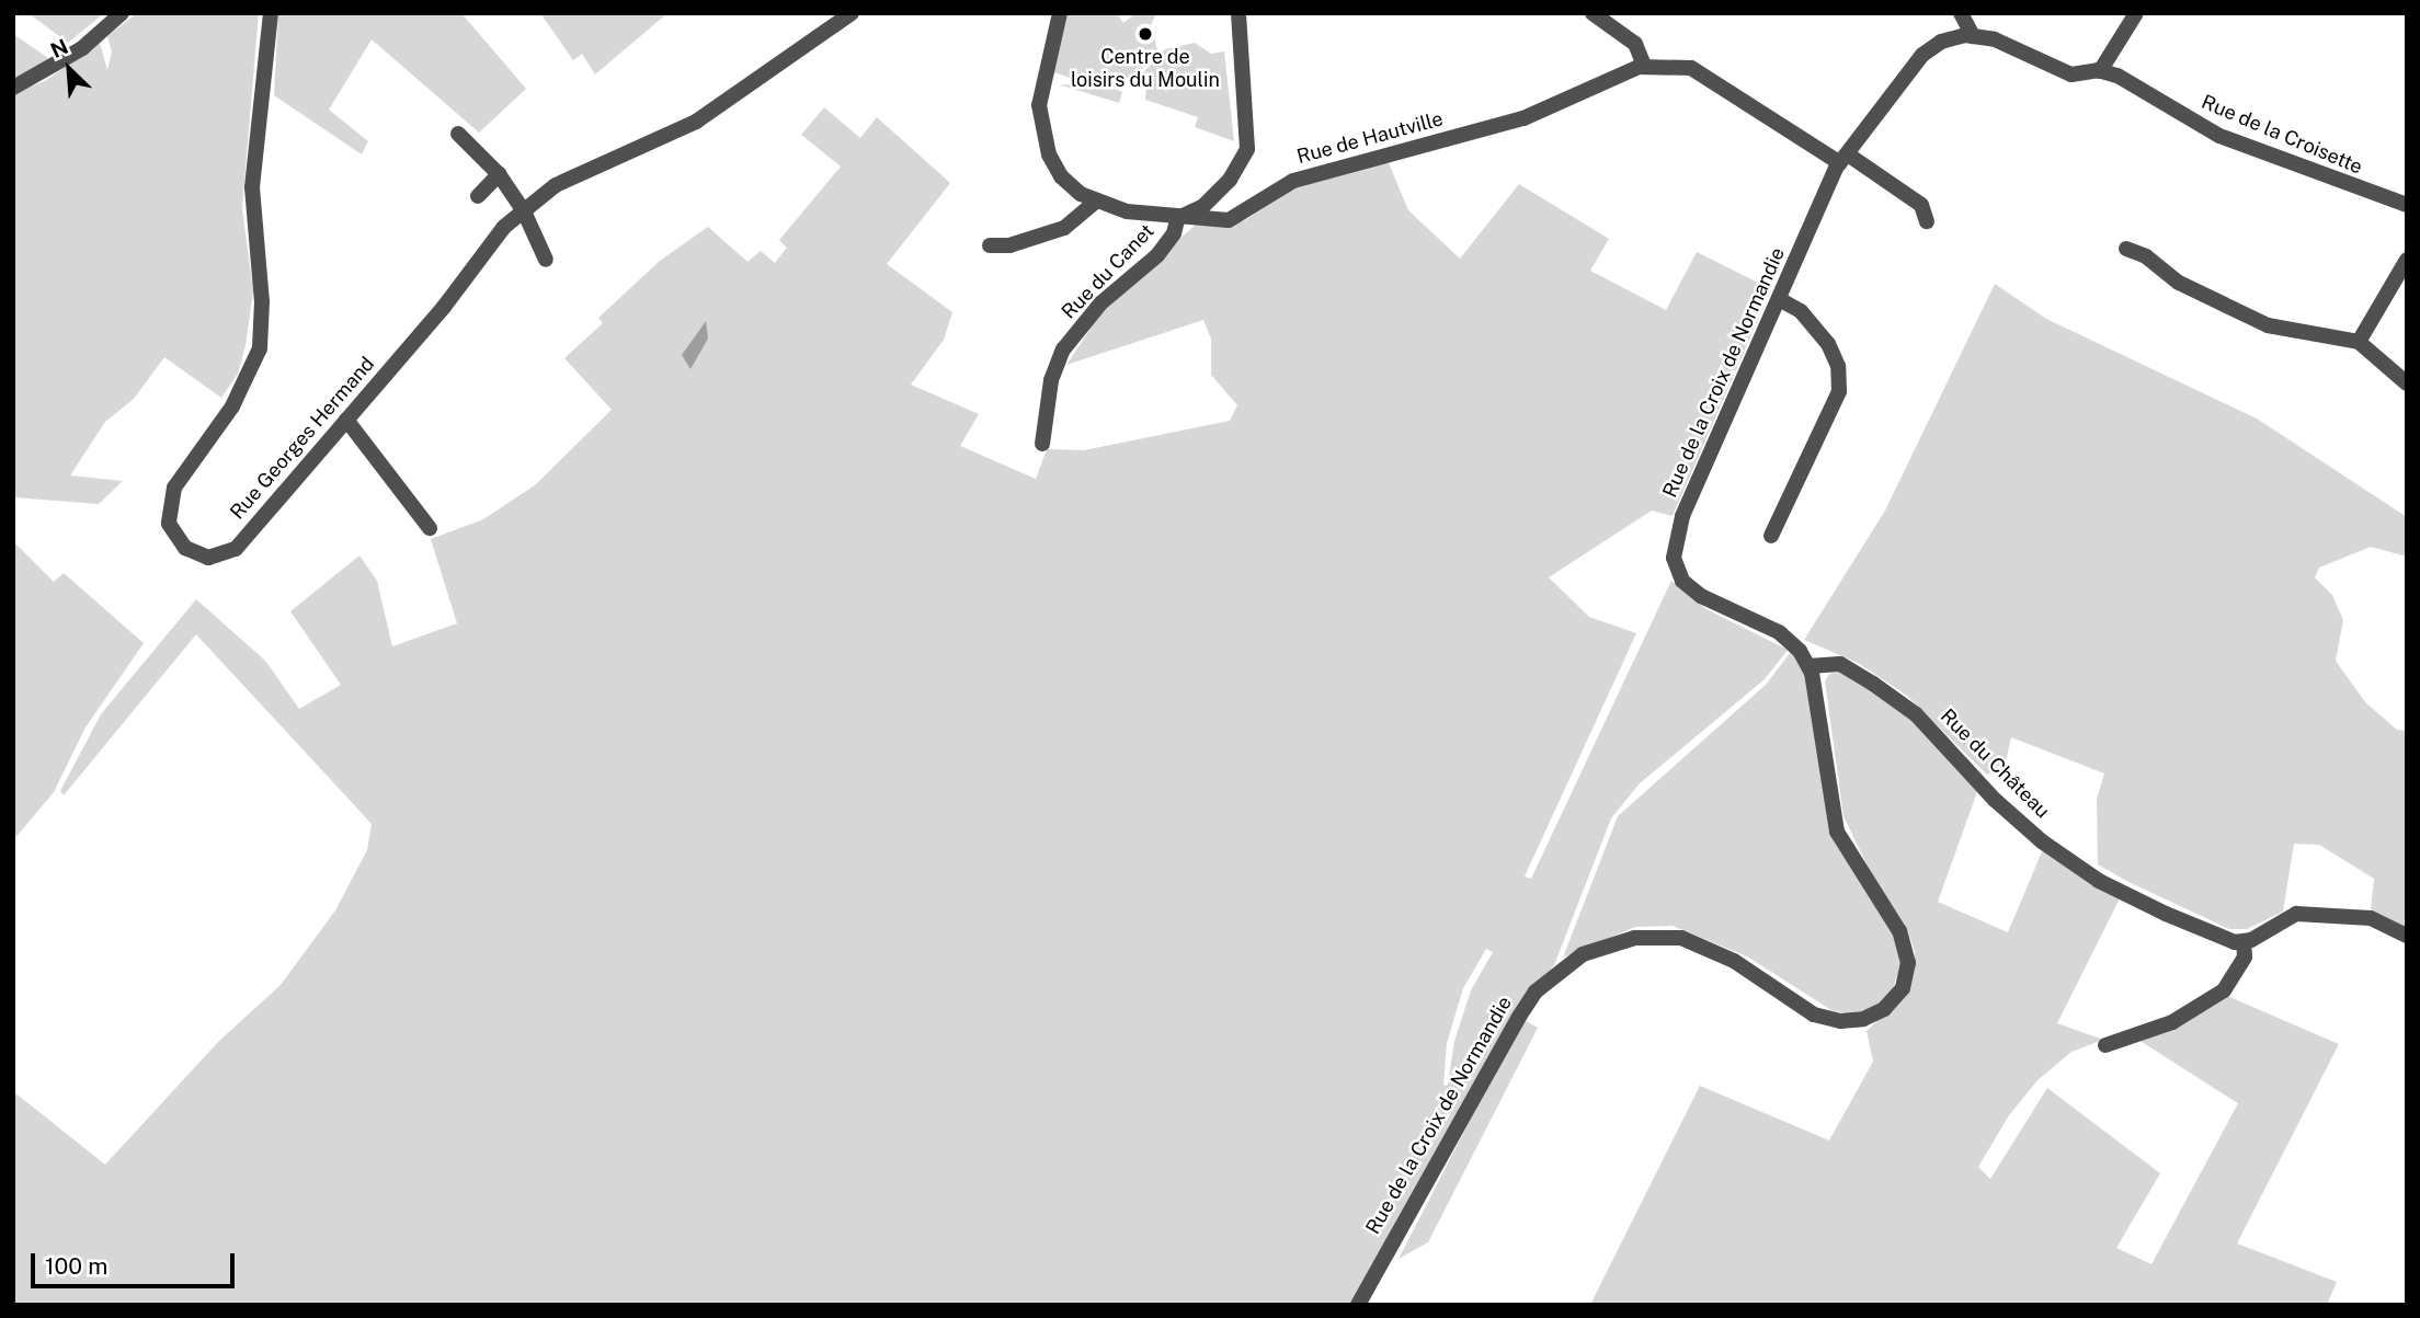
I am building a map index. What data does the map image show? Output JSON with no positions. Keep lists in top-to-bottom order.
{
  "streets": {
    "street": [
      "Rue de la Croisette",
      "Rue de Hautville",
      "Rue du Canet",
      "Rue de la Croix de Normandie",
      "Rue Georges Hermand",
      "Rue du Château"
    ]
  },
  "crossings": [
    ["Rue de la Croisette", "Rue de Hautville"],
    ["Rue de la Croisette", "Rue de la Croix de Normandie"],
    ["Rue de Hautville", "Rue du Canet"],
    ["Rue de Hautville", "Rue de la Croix de Normandie"],
    ["Rue de la Croix de Normandie", "Rue du Château"]
  ],
  "places": ["Centre de loisirs du Moulin"],
  "scale_bar": "100 m",
  "north": "top left"
}
